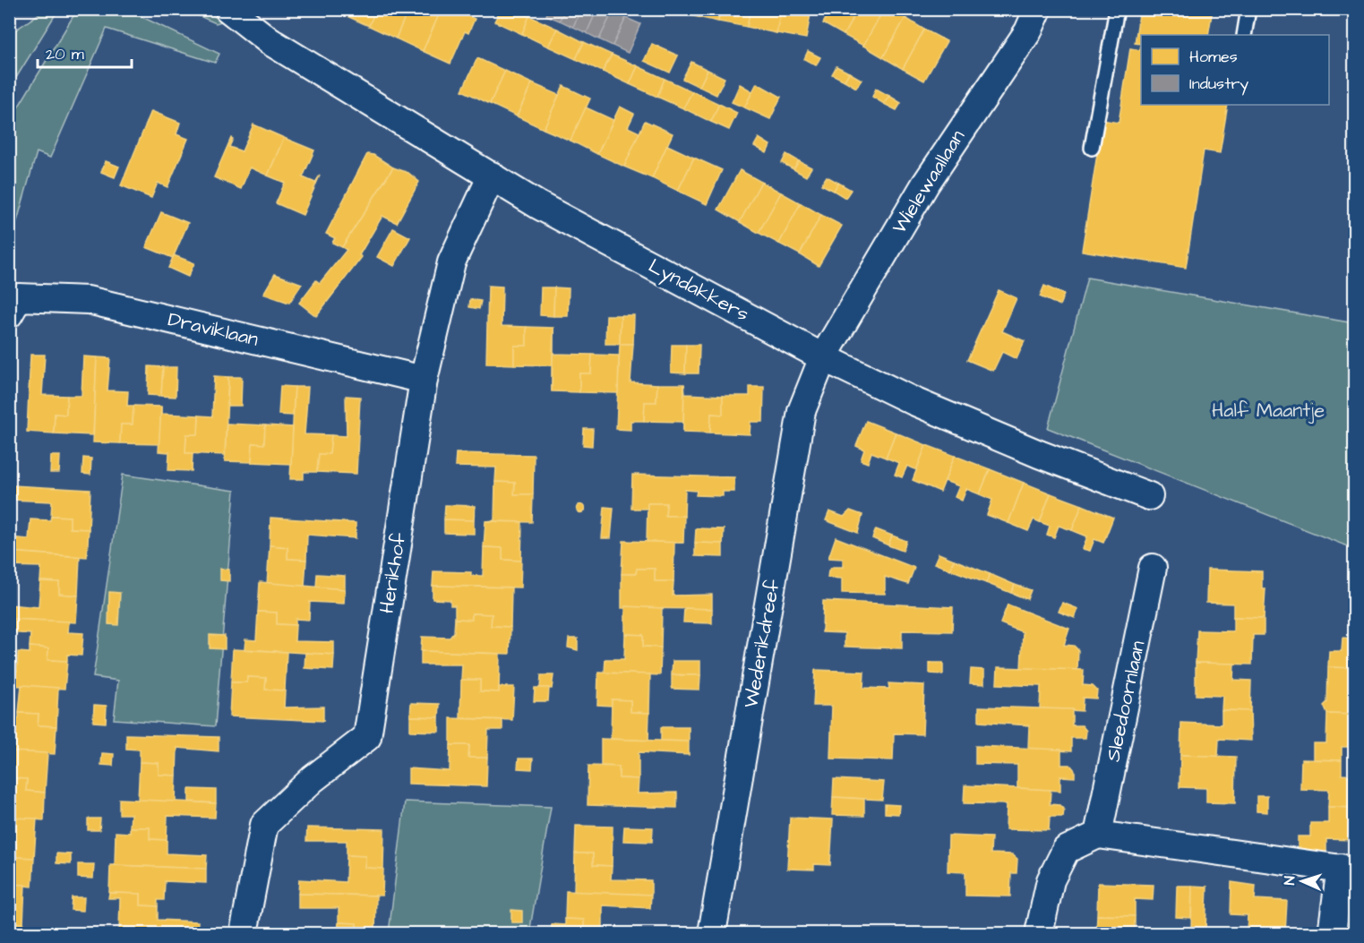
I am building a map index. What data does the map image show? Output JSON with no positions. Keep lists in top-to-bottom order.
{
  "streets": {
    "street": [
      "Wielewaallaan",
      "Lyndakkers",
      "Draviklaan",
      "Herikhof",
      "Wederikdreef",
      "Sleedoornlaan"
    ]
  },
  "crossings": [
    ["Wielewaallaan", "Lyndakkers"],
    ["Wielewaallaan", "Wederikdreef"],
    ["Lyndakkers", "Herikhof"],
    ["Lyndakkers", "Wederikdreef"],
    ["Draviklaan", "Herikhof"]
  ],
  "parks": ["Half Maantje"],
  "legend": ["Homes", "Industry"],
  "scale_bar": "20 m",
  "north": "left"
}
